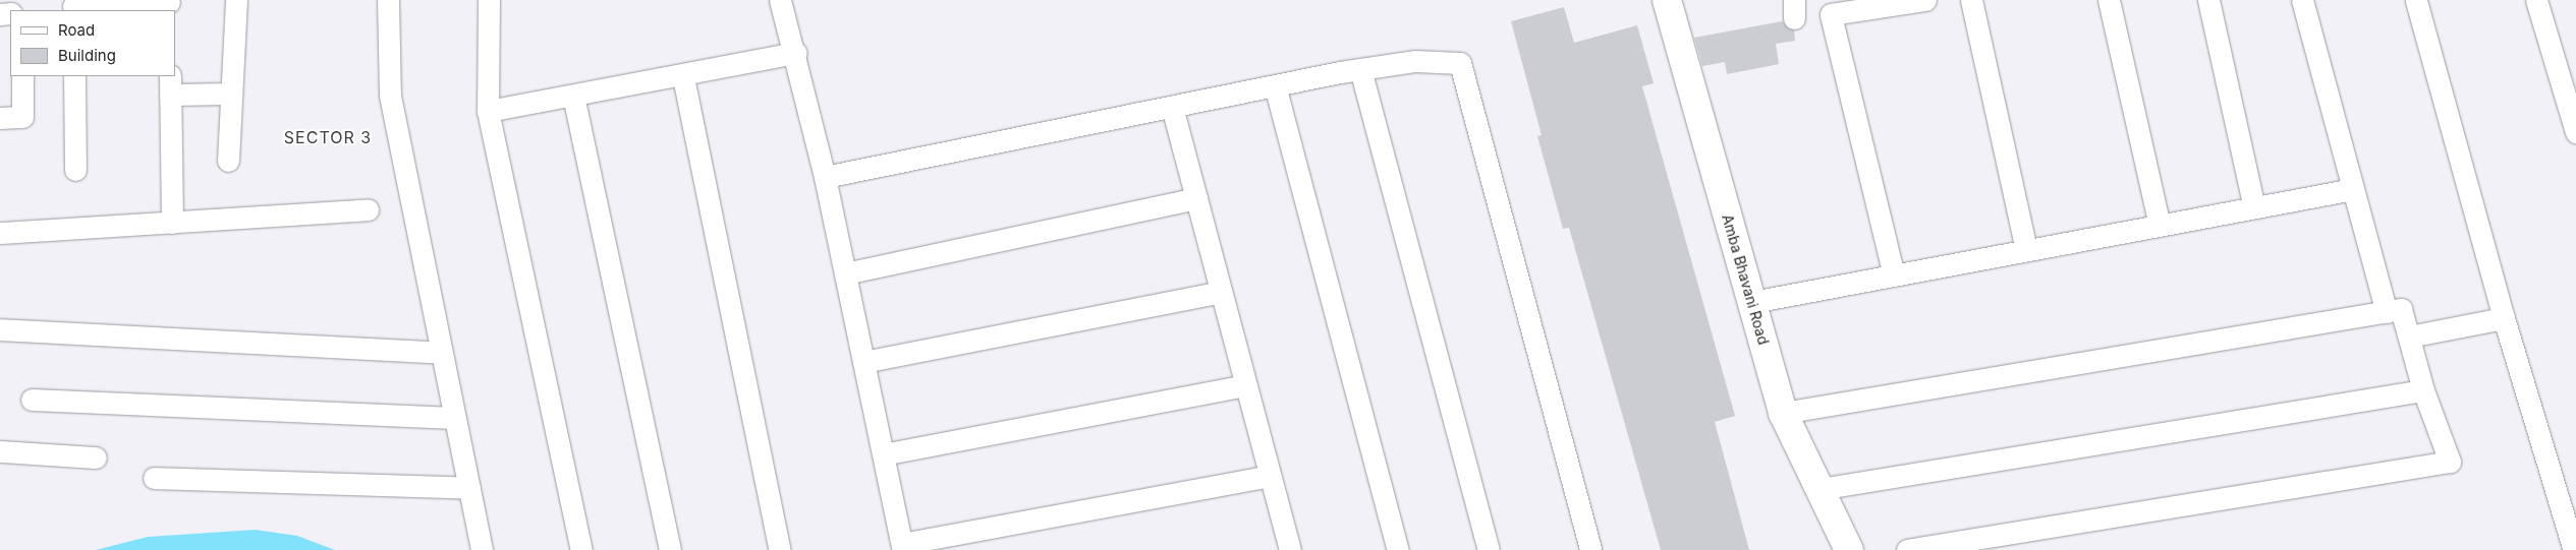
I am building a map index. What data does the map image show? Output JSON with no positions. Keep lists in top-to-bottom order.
{
  "streets": {
    "street": ["Amba Bhavani Road"]
  },
  "districts": ["SECTOR 3"],
  "legend": ["Road", "Building"]
}
